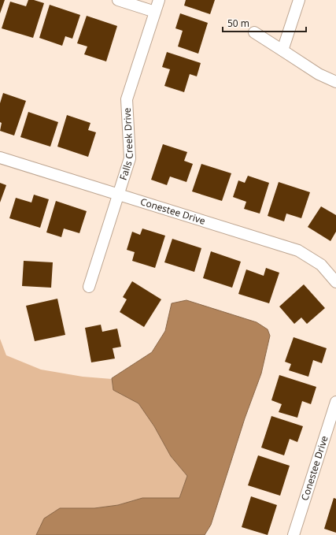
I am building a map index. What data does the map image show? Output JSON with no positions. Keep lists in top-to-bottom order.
{
  "streets": {
    "street": ["Falls Creek Drive", "Conestee Drive"]
  },
  "crossings": [
    ["Falls Creek Drive", "Conestee Drive"]
  ],
  "scale_bar": "50 m"
}
